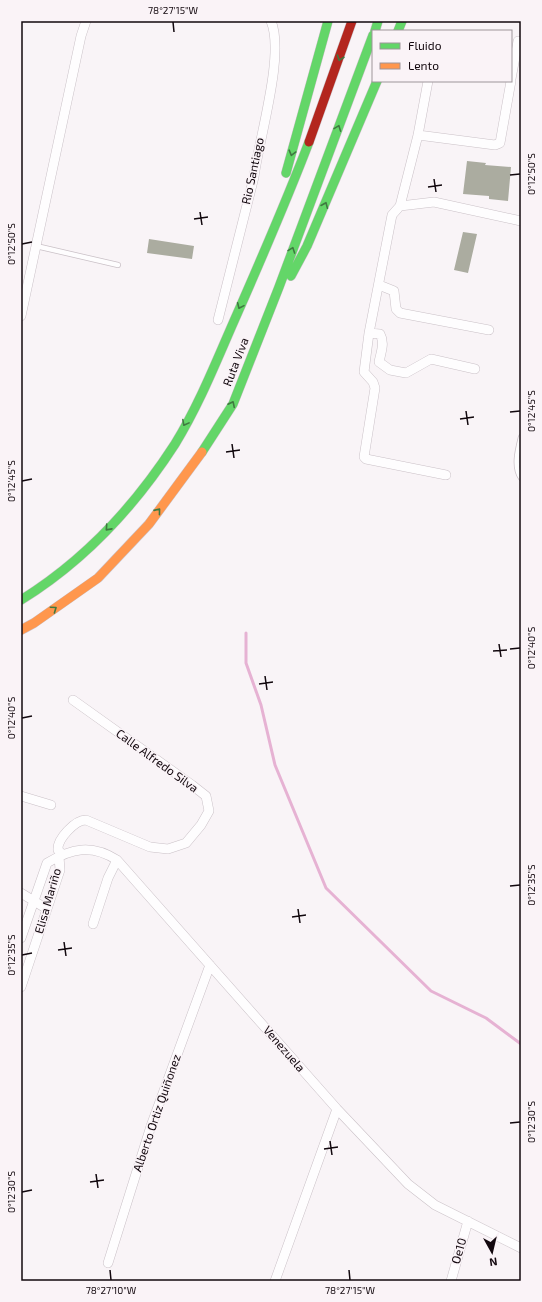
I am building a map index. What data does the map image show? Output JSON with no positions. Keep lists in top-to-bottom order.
{
  "streets": {
    "highway": ["Ruta Viva"],
    "street": [
      "Rio Santiago",
      "Calle Alfredo Silva",
      "Elisa Mariño",
      "Venezuela",
      "Alberto Ortiz Quiñonez",
      "Oe10"
    ]
  },
  "crossings": [
    ["Calle Alfredo Silva", "Elisa Mariño"],
    ["Calle Alfredo Silva", "Venezuela"],
    ["Elisa Mariño", "Venezuela"],
    ["Venezuela", "Alberto Ortiz Quiñonez"],
    ["Venezuela", "Oe10"]
  ],
  "legend": ["Fluido", "Lento"],
  "north": "bottom",
  "coordinates": [
    "78°27'15\"W",
    "0°12'50\"S",
    "0°12'45\"S",
    "0°12'40\"S",
    "0°12'35\"S",
    "0°12'30\"S",
    "78°27'10\"W"
  ]
}
